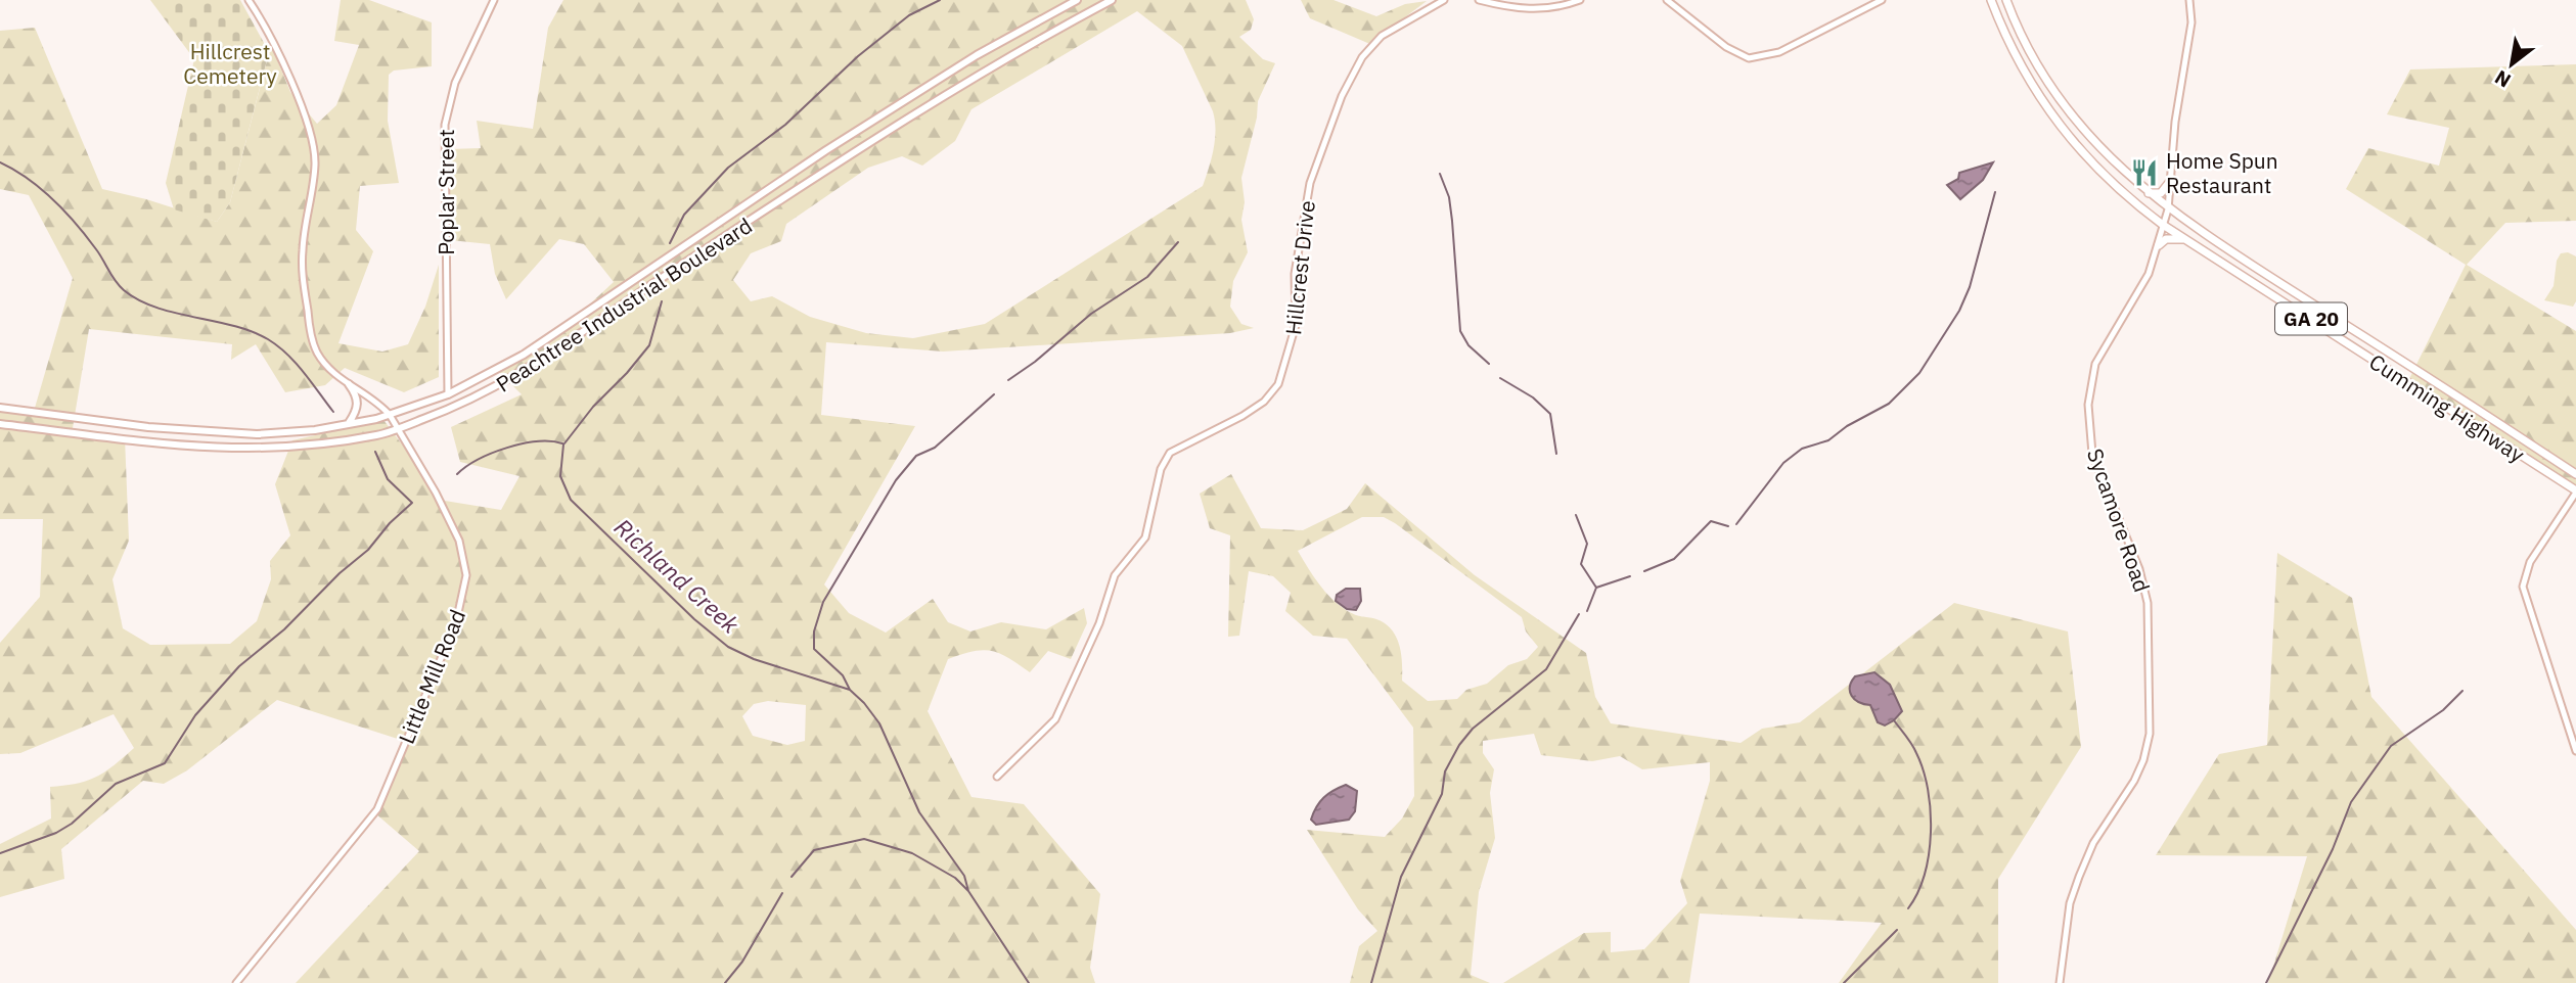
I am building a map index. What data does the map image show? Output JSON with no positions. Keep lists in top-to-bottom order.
{
  "streets": {
    "highway": ["GA 20", "Cumming Highway"],
    "main road": ["Peachtree Industrial Boulevard"],
    "street": [
      "Poplar Street",
      "Hillcrest Drive",
      "Sycamore Road",
      "Little Mill Road"
    ]
  },
  "crossings": [
    ["Poplar Street", "Peachtree Industrial Boulevard"],
    ["Peachtree Industrial Boulevard", "Little Mill Road"],
    ["Cumming Highway", "Sycamore Road"]
  ],
  "water": ["Richland Creek"],
  "parks": ["Hillcrest Cemetery"],
  "places": {
    "restaurant": ["Home Spun Restaurant"]
  },
  "north": "bottom left"
}
